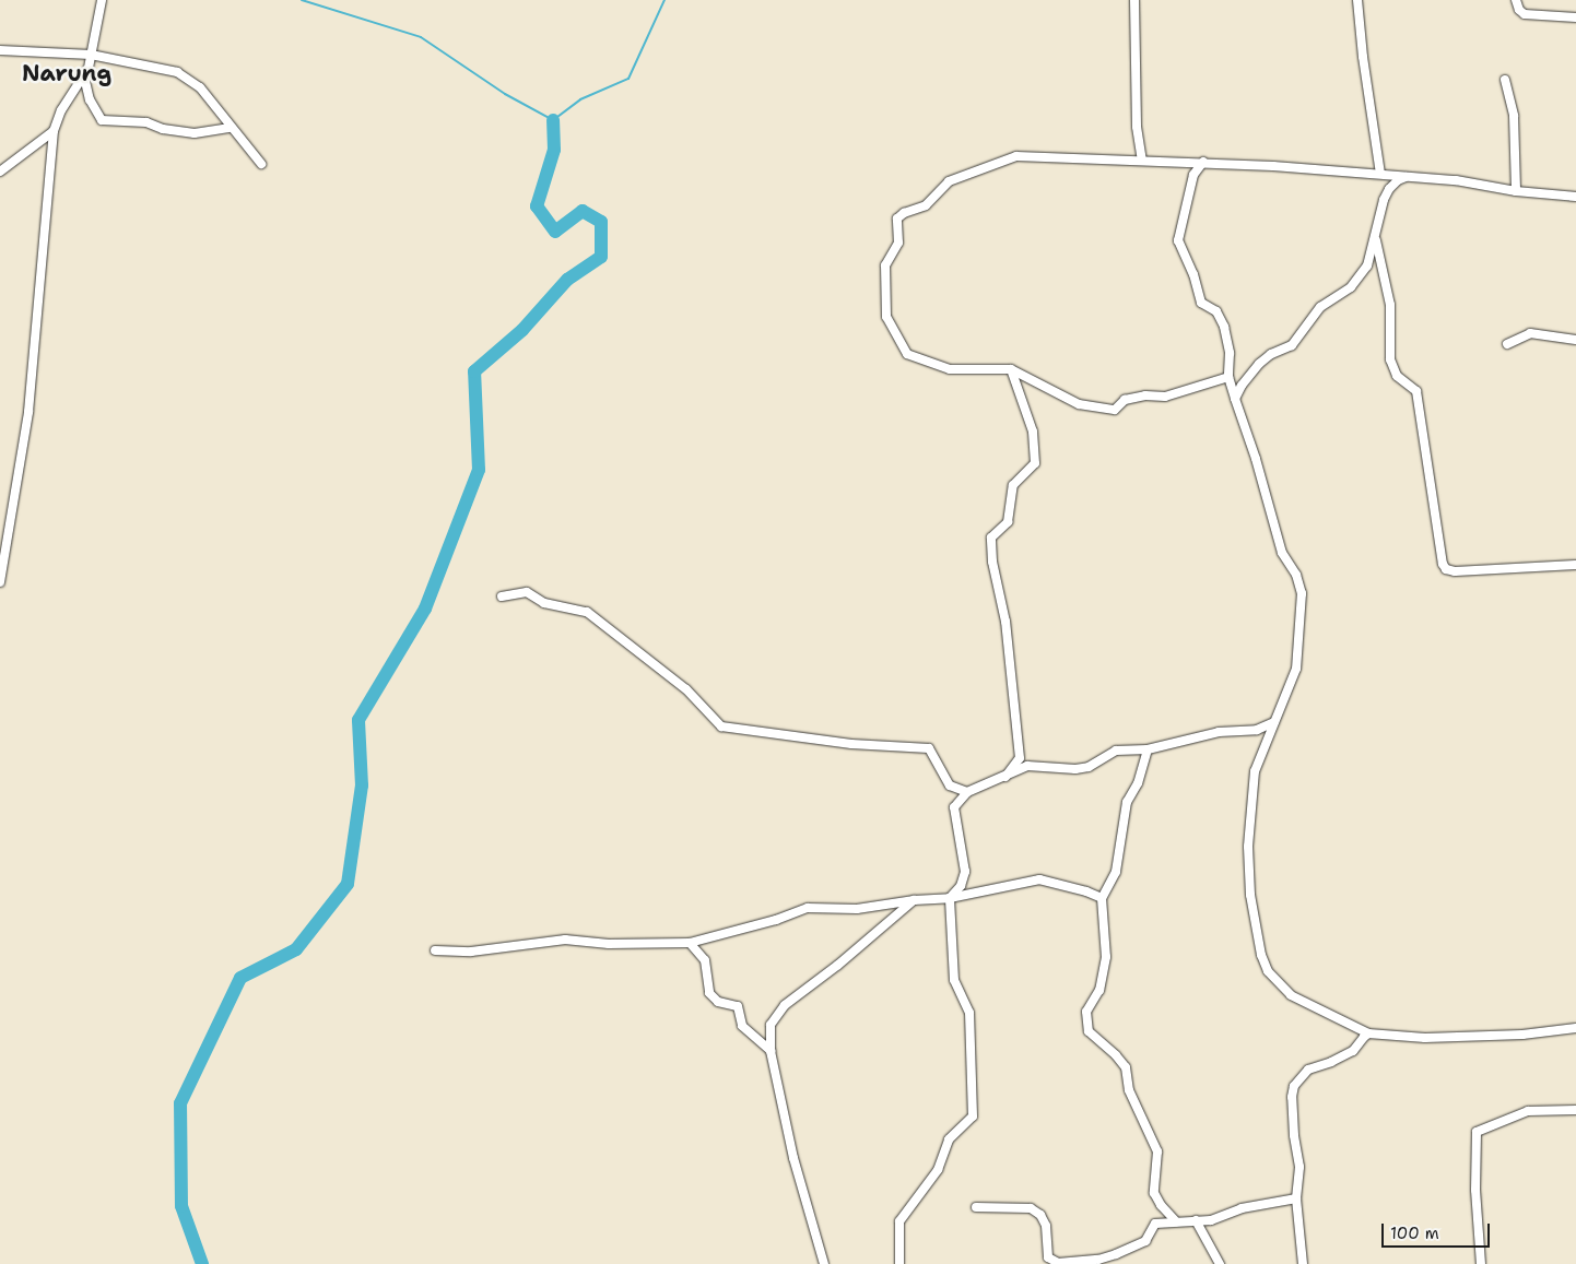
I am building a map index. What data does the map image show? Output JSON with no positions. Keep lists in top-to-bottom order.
{
  "districts": ["Narung"],
  "scale_bar": "100 m"
}
